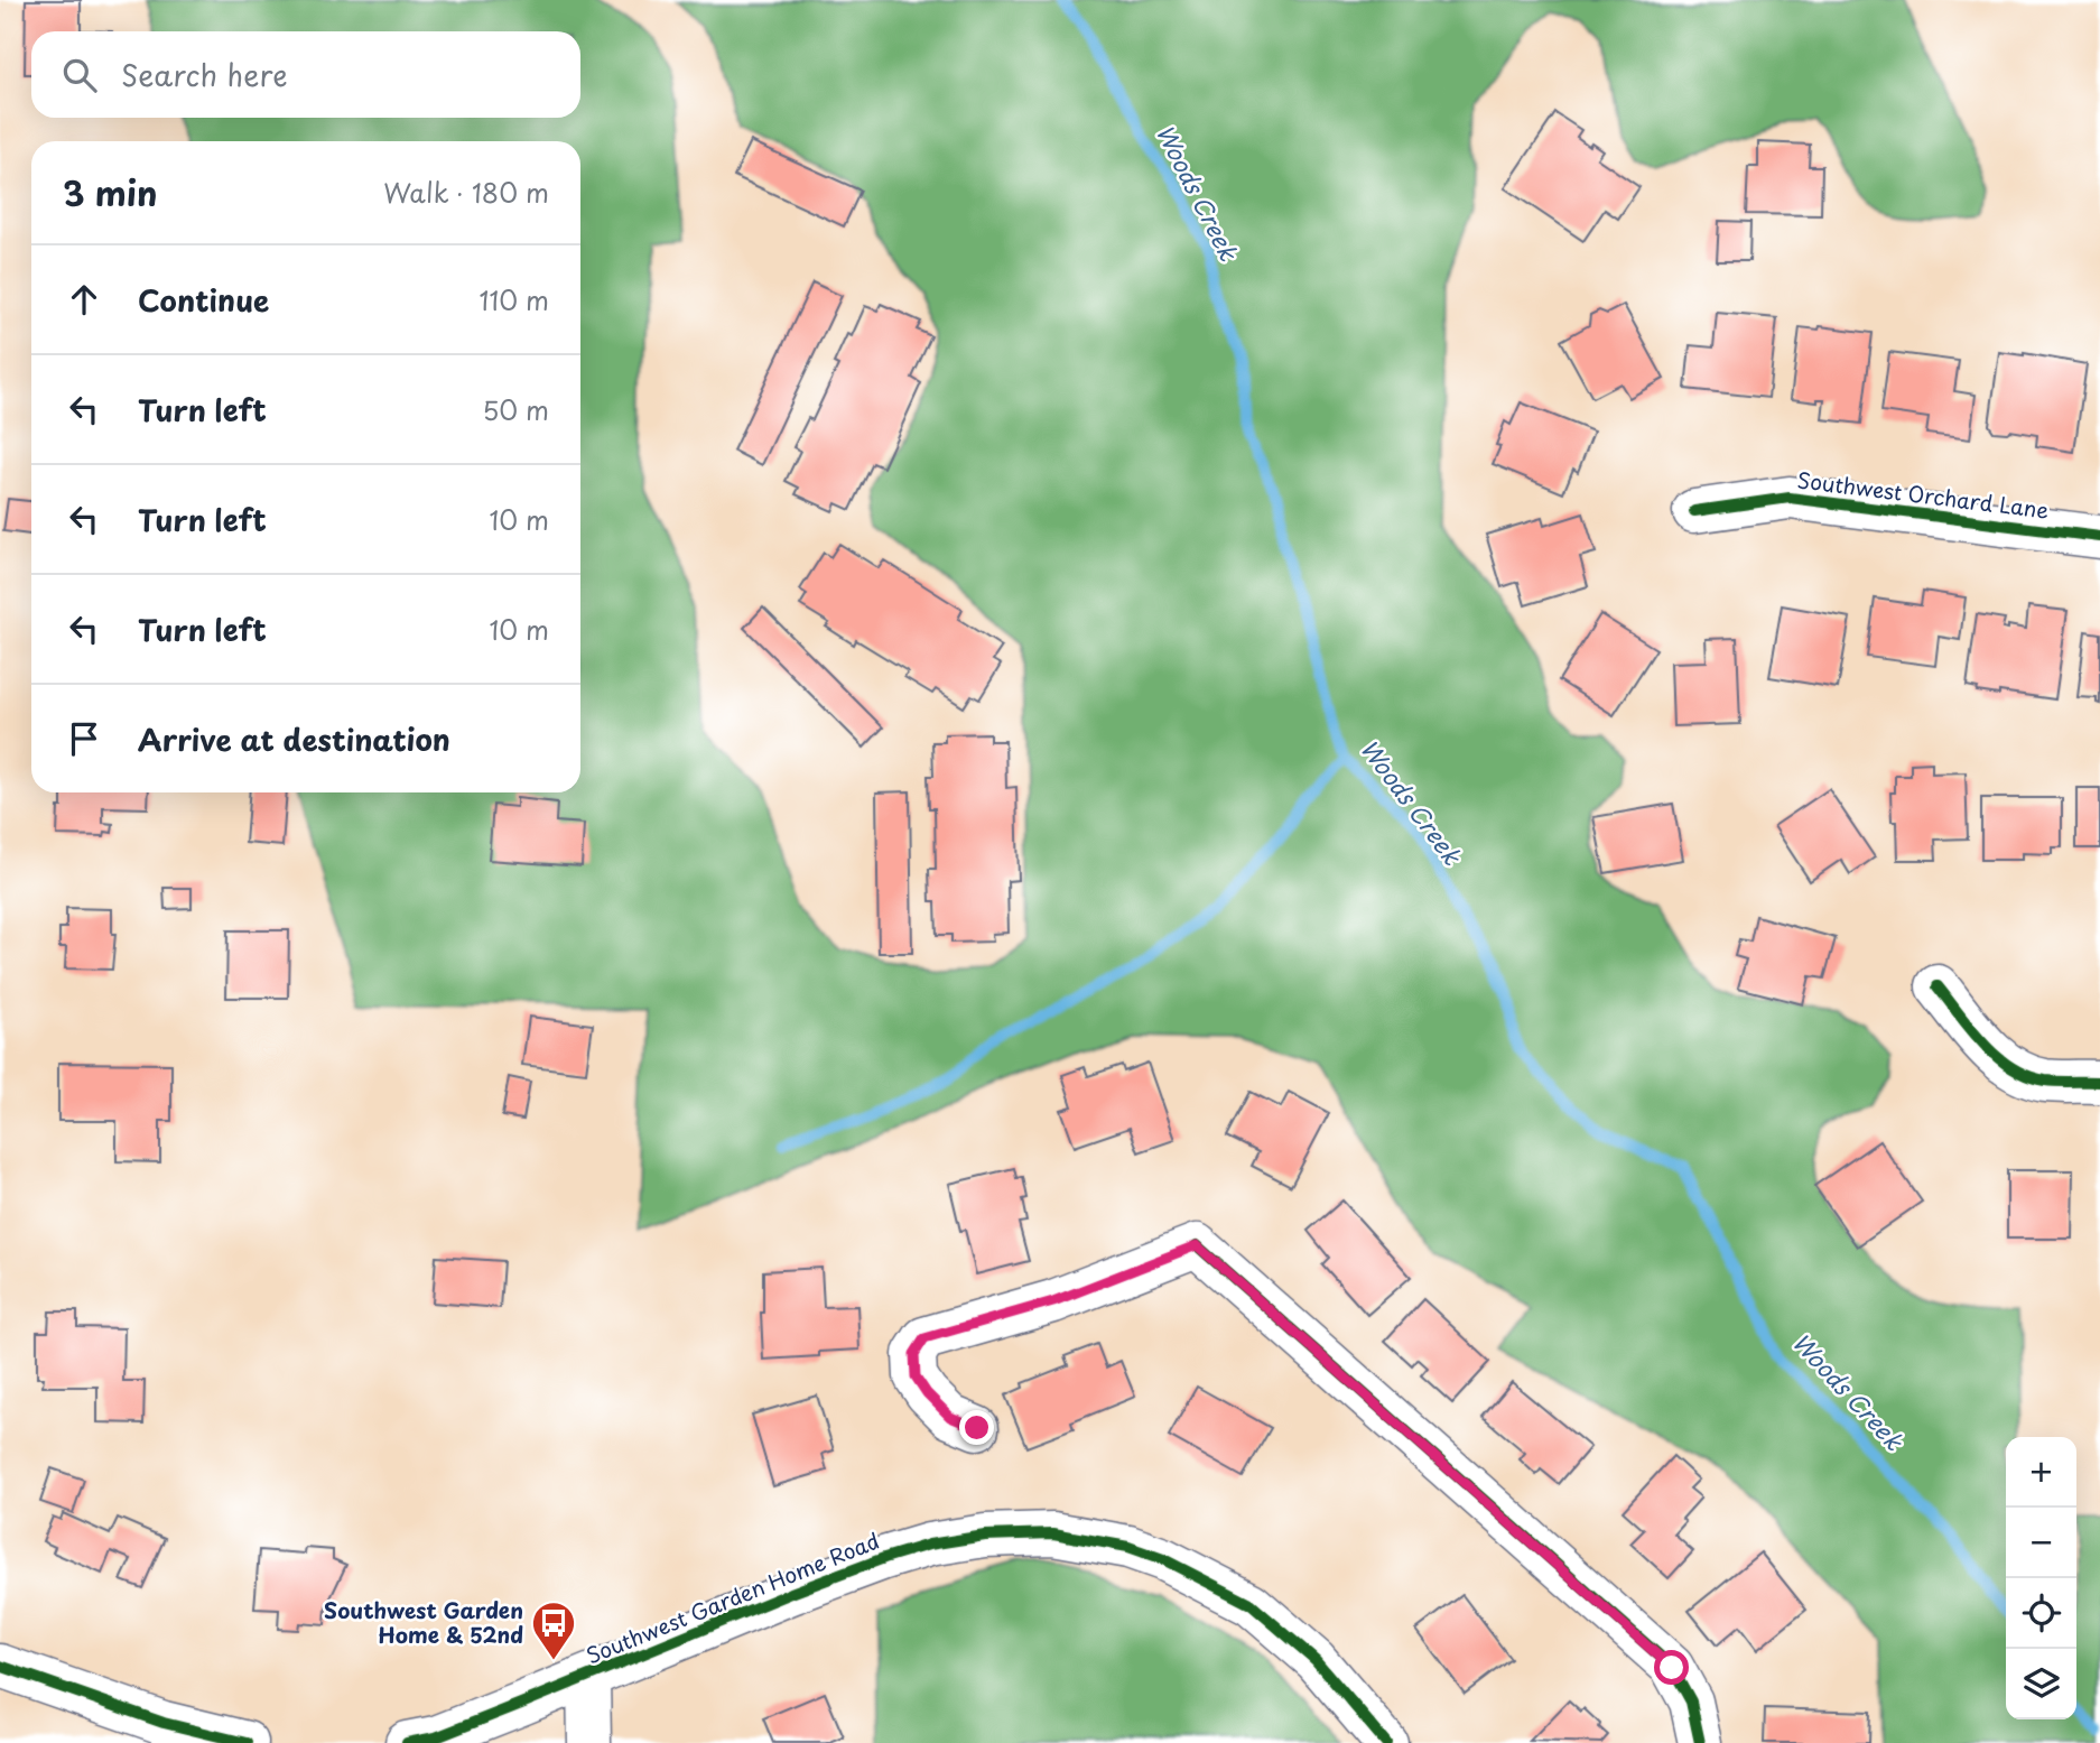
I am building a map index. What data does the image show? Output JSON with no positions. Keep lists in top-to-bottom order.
{
  "streets": {
    "street": ["Southwest Orchard Lane", "Southwest Garden Home Road"]
  },
  "water": ["Woods Creek"],
  "places": {
    "bus stop": ["Southwest Garden Home & 52nd"]
  },
  "page": {
    "search": "Search here",
    "heading": ["3 min", "Walk · 180 m"],
    "list": [
      ["Continue", "110 m"],
      ["Turn left", "50 m"],
      ["Turn left", "10 m"],
      ["Turn left", "10 m"],
      "Arrive at destination"
    ],
    "map_buttons": ["+", "−"]
  }
}
